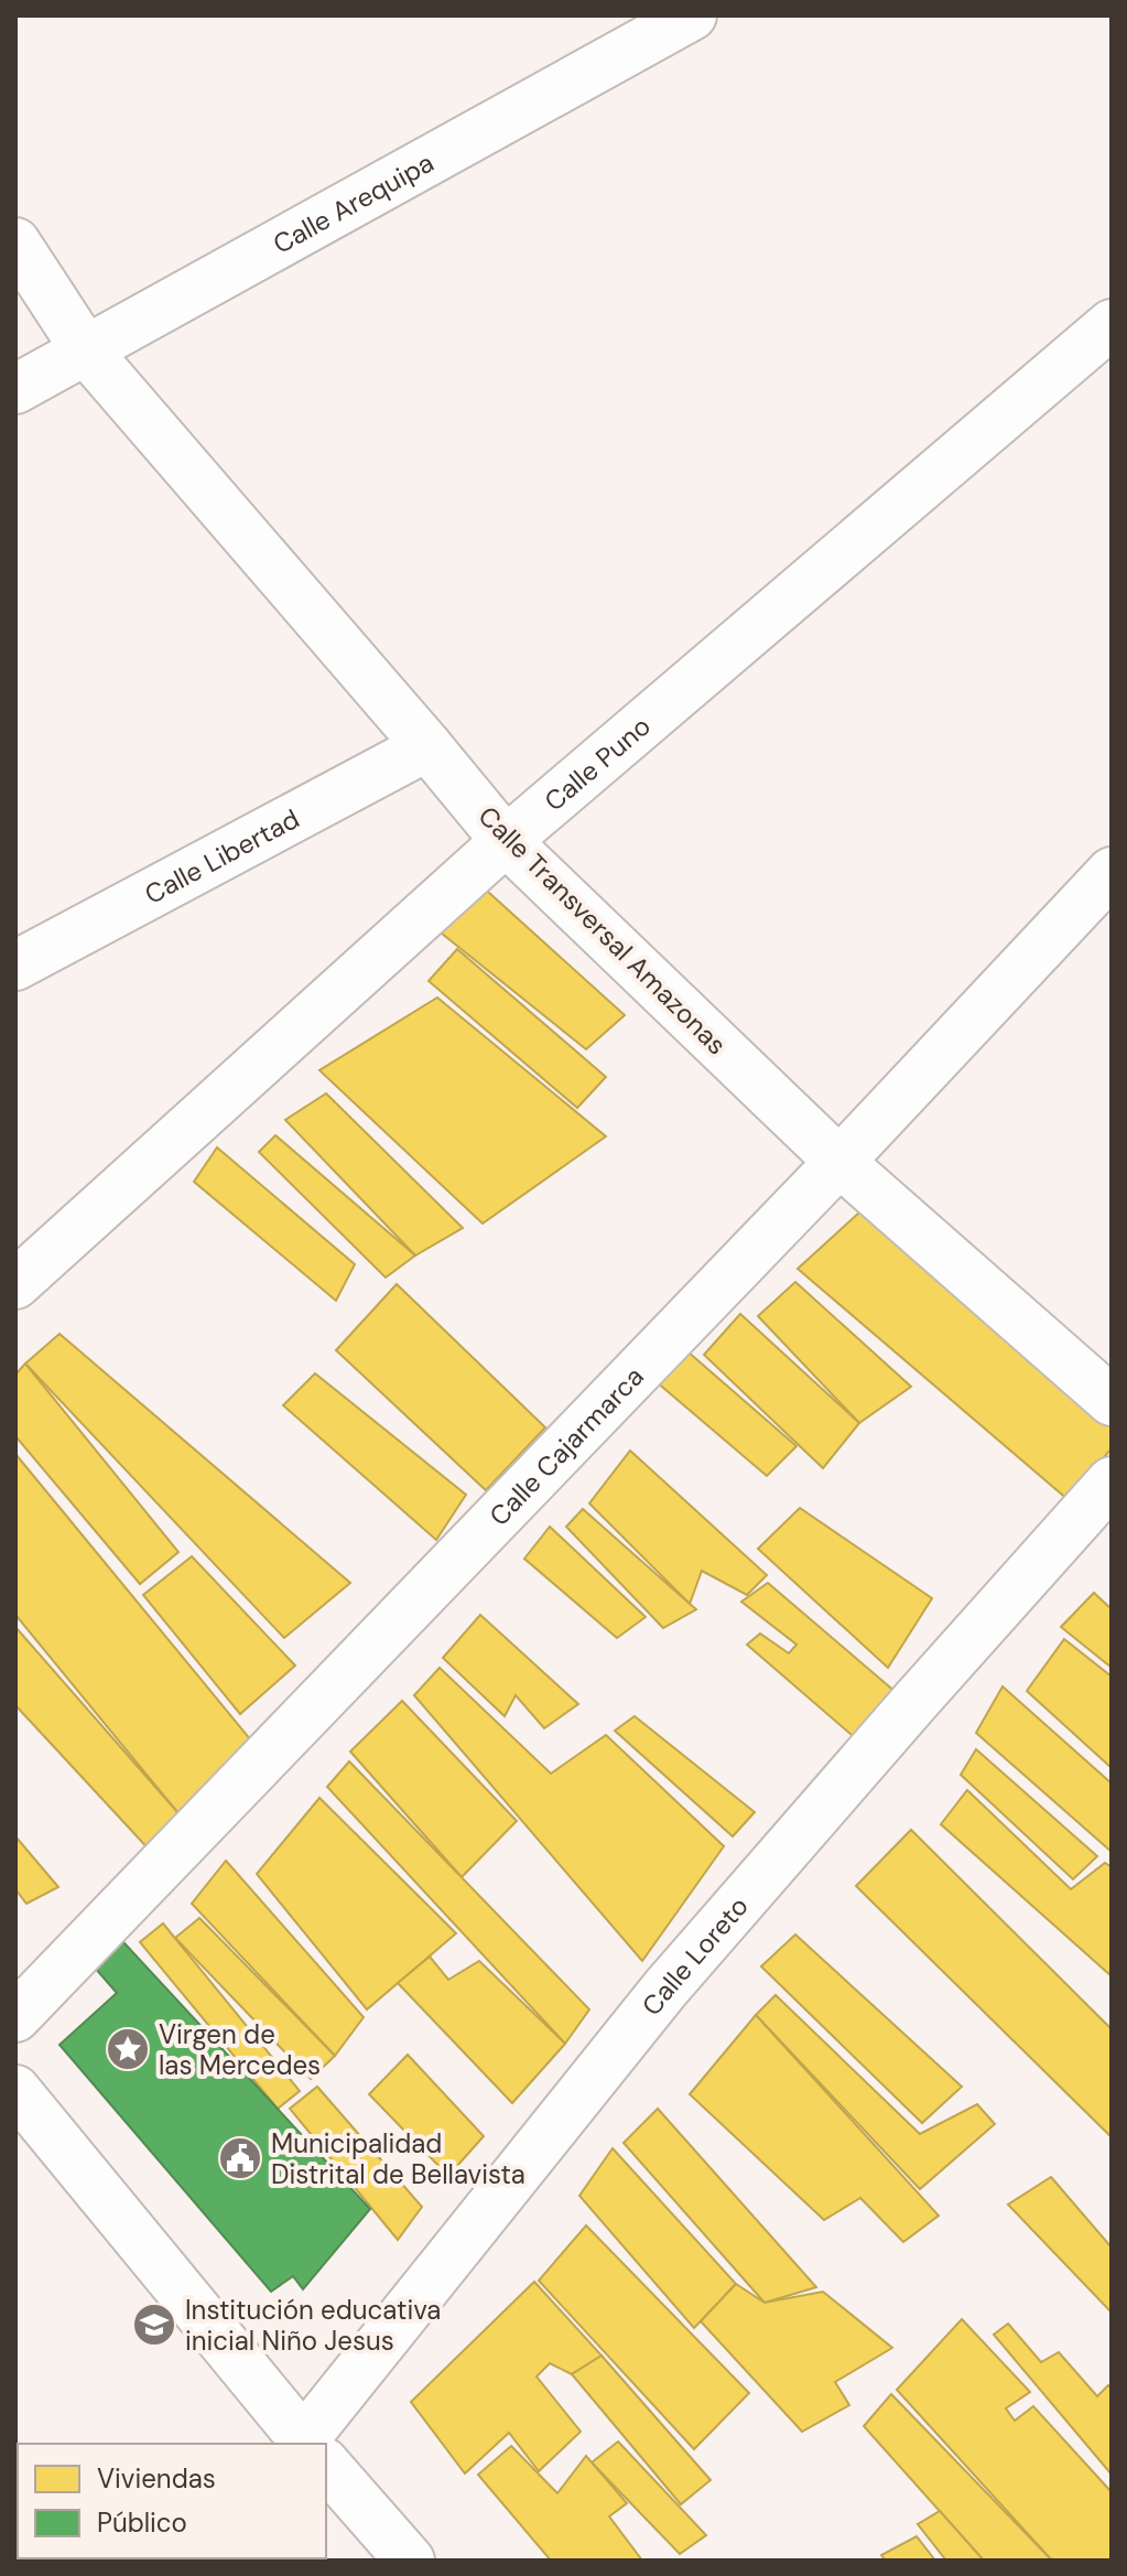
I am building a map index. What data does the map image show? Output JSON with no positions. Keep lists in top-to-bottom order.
{
  "streets": {
    "street": [
      "Calle Arequipa",
      "Calle Puno",
      "Calle Libertad",
      "Calle Transversal Amazonas",
      "Calle Cajarmarca",
      "Calle Loreto"
    ]
  },
  "crossings": [
    ["Calle Arequipa", "Calle Transversal Amazonas"],
    ["Calle Puno", "Calle Transversal Amazonas"],
    ["Calle Libertad", "Calle Transversal Amazonas"],
    ["Calle Transversal Amazonas", "Calle Cajarmarca"]
  ],
  "places": {
    "place": ["Virgen de las Mercedes"],
    "public building": ["Municipalidad Distrital de Bellavista"],
    "school or university": ["Institución educativa inicial Niño Jesus"]
  },
  "legend": ["Viviendas", "Público"]
}
